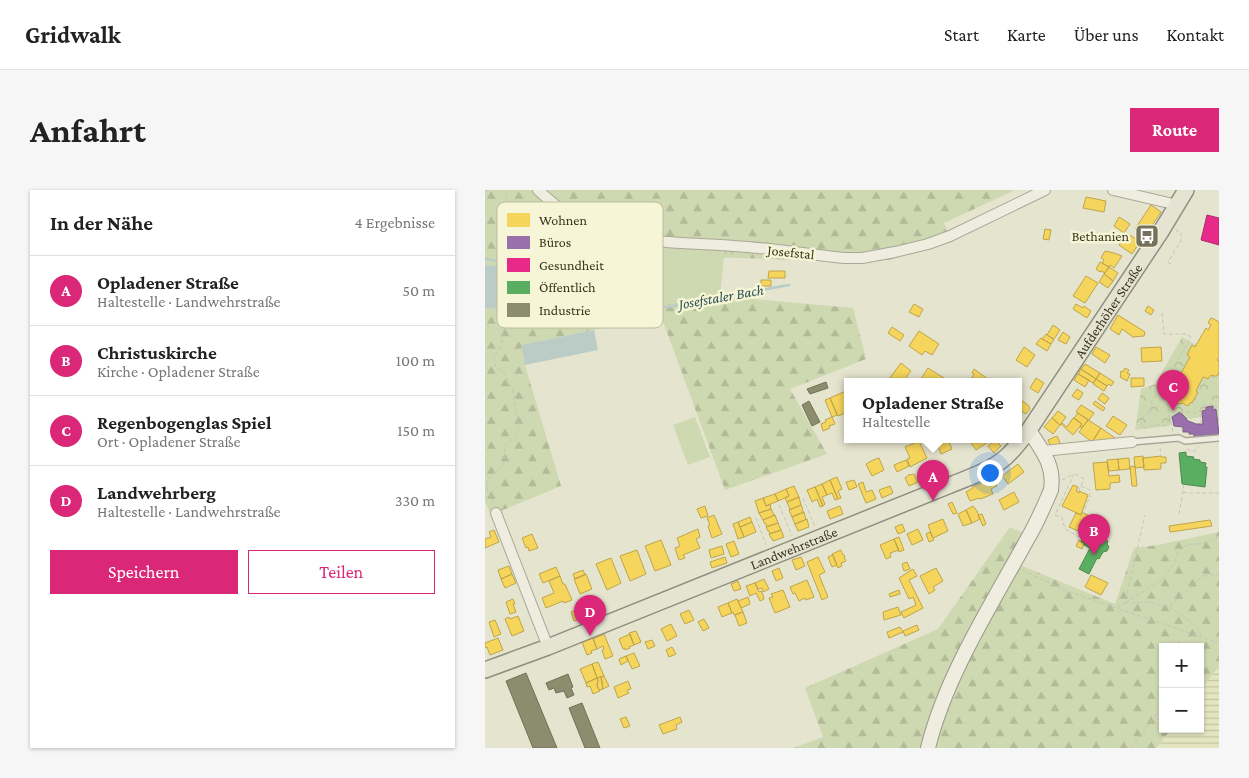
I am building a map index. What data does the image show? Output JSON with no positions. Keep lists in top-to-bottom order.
{
  "streets": {
    "main road": ["Aufderhöher Straße", "Landwehrstraße"],
    "street": ["Josefstal"]
  },
  "crossings": [
    ["Aufderhöher Straße", "Landwehrstraße"]
  ],
  "water": ["Josefstaler Bach"],
  "places": {
    "bus stop": ["Bethanien"]
  },
  "legend": [
    "Wohnen",
    "Büros",
    "Gesundheit",
    "Öffentlich",
    "Industrie"
  ],
  "page": {
    "header": "Gridwalk",
    "nav": [
      "Start",
      "Karte",
      "Über uns",
      "Kontakt"
    ],
    "buttons": [
      "Route",
      ["Speichern", "Teilen"]
    ],
    "title": "Anfahrt",
    "heading": ["In der Nähe", "4 Ergebnisse"],
    "list": [
      {
        "mark": "A",
        "name": "Opladener Straße",
        "note": "Haltestelle · Landwehrstraße",
        "value": "50 m"
      },
      {
        "mark": "B",
        "name": "Christuskirche",
        "note": "Kirche · Opladener Straße",
        "value": "100 m"
      },
      {
        "mark": "C",
        "name": "Regenbogenglas Spiel",
        "note": "Ort · Opladener Straße",
        "value": "150 m"
      },
      {
        "mark": "D",
        "name": "Landwehrberg",
        "note": "Haltestelle · Landwehrstraße",
        "value": "330 m"
      }
    ],
    "pins": [
      "C",
      "A",
      "B",
      "D"
    ],
    "popup": ["Opladener Straße", "Haltestelle"],
    "map_buttons": ["+", "−"]
  }
}
